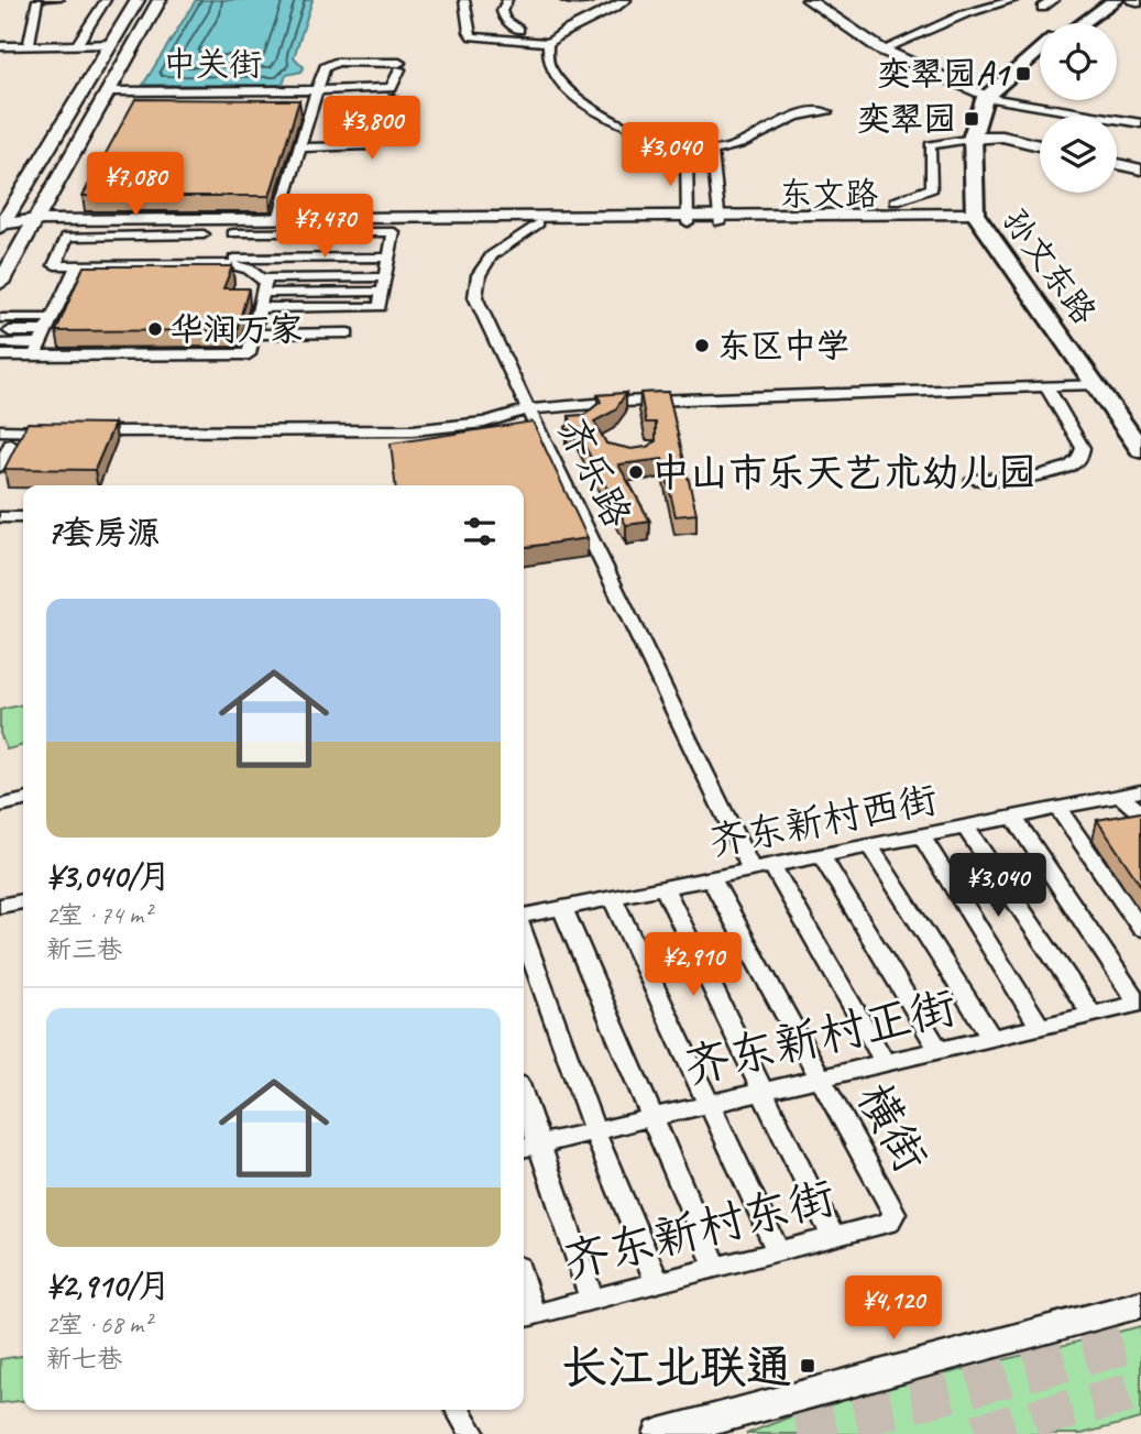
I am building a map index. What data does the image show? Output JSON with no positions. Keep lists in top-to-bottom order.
{
  "streets": {
    "main road": ["孙文东路"],
    "street": [
      "中关街",
      "东文路",
      "齐乐路",
      "齐东新村西街",
      "齐东新村正街",
      "横街",
      "齐东新村东街"
    ]
  },
  "crossings": [
    ["中关街", "东文路"],
    ["东文路", "孙文东路"],
    ["孙文东路", "齐乐路"],
    ["齐乐路", "齐东新村西街"],
    ["齐乐路", "齐东新村正街"],
    ["齐东新村西街", "横街"],
    ["齐东新村正街", "横街"],
    ["横街", "齐东新村东街"]
  ],
  "places": {
    "transit": ["奕翠园A1", "奕翠园", "长江北联通"],
    "other": ["华润万家", "东区中学", "中山市乐天艺术幼儿园"]
  },
  "page": {
    "price": [
      "¥3,800",
      "¥3,040",
      "¥7,080",
      "¥7,470",
      "¥3,040",
      "¥2,910",
      "¥4,120"
    ],
    "heading": "7套房源",
    "list": [
      {
        "name": "¥3,040/月",
        "note": "2室 · 74 m² · 新三巷"
      },
      {
        "name": "¥2,910/月",
        "note": "2室 · 68 m² · 新七巷"
      }
    ]
  }
}
